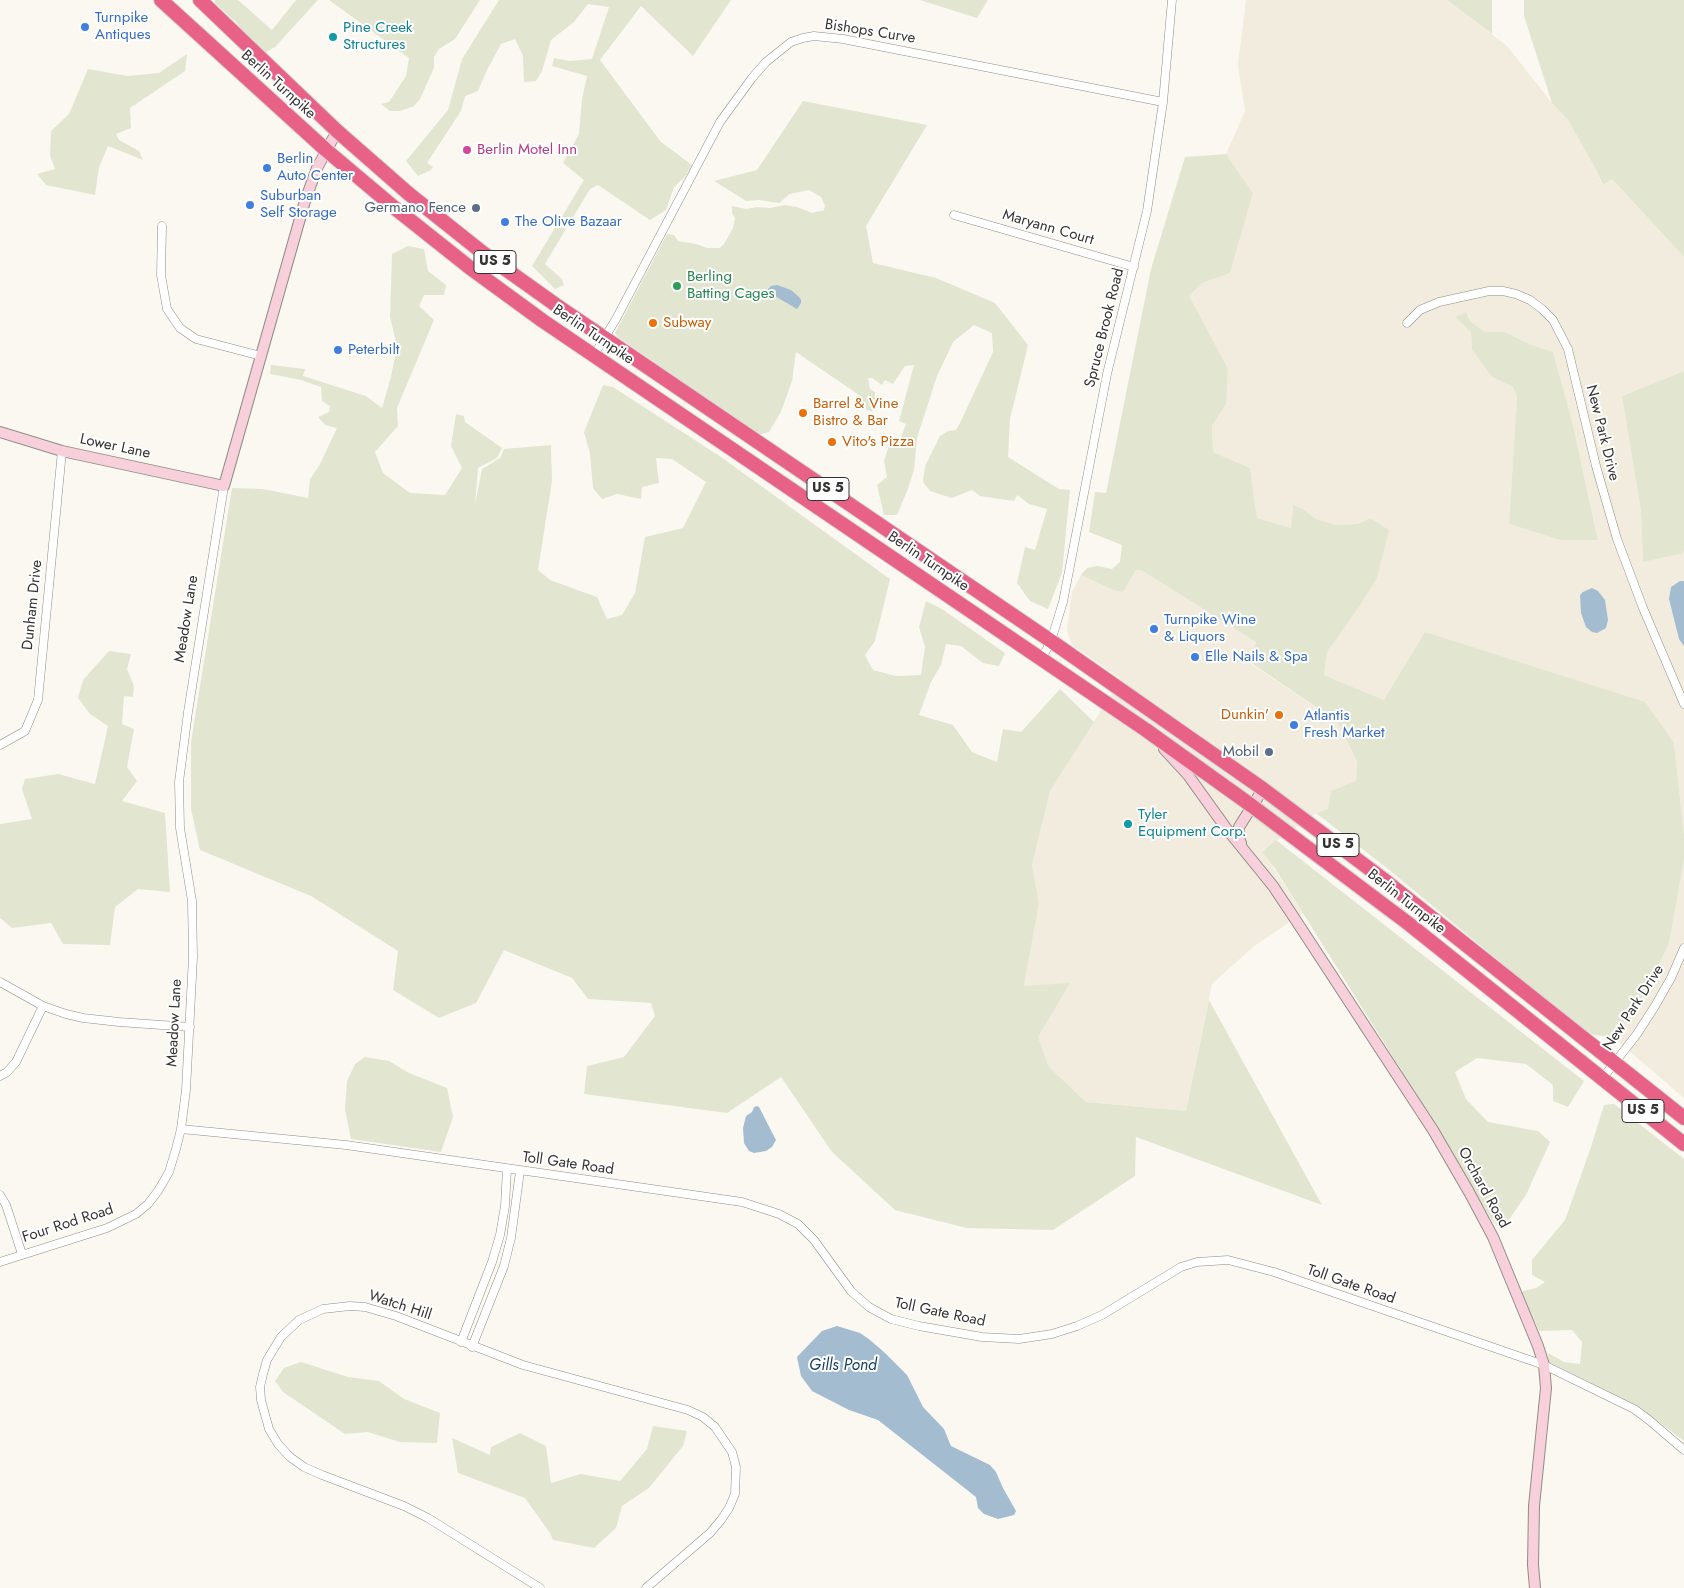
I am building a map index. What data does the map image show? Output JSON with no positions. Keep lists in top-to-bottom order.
{
  "streets": {
    "highway": ["Berlin Turnpike", "US 5"],
    "street": [
      "Bishops Curve",
      "Maryann Court",
      "Spruce Brook Road",
      "New Park Drive",
      "Lower Lane",
      "Dunham Drive",
      "Meadow Lane",
      "Toll Gate Road",
      "Orchard Road",
      "Four Rod Road",
      "Watch Hill"
    ]
  },
  "crossings": [
    ["Bishops Curve", "Berlin Turnpike"],
    ["Bishops Curve", "Spruce Brook Road"],
    ["Berlin Turnpike", "Spruce Brook Road"],
    ["Berlin Turnpike", "New Park Drive"],
    ["Berlin Turnpike", "Meadow Lane"],
    ["Berlin Turnpike", "Orchard Road"],
    ["Maryann Court", "Spruce Brook Road"],
    ["Lower Lane", "Dunham Drive"],
    ["Lower Lane", "Meadow Lane"],
    ["Meadow Lane", "Toll Gate Road"],
    ["Meadow Lane", "Four Rod Road"],
    ["Toll Gate Road", "Orchard Road"],
    ["Toll Gate Road", "Four Rod Road"]
  ],
  "water": ["Gills Pond"],
  "places": [
    "Turnpike Antiques",
    "Pine Creek Structures",
    "Berlin Motel Inn",
    "Berlin Auto Center",
    "Suburban Self Storage",
    "Germano Fence",
    "The Olive Bazaar",
    "Berling Batting Cages",
    "Subway",
    "Peterbilt",
    "Barrel & Vine Bistro & Bar",
    "Vito's Pizza",
    "Turnpike Wine & Liquors",
    "Elle Nails & Spa",
    "Dunkin'",
    "Atlantis Fresh Market",
    "Mobil",
    "Tyler Equipment Corp."
  ]
}
